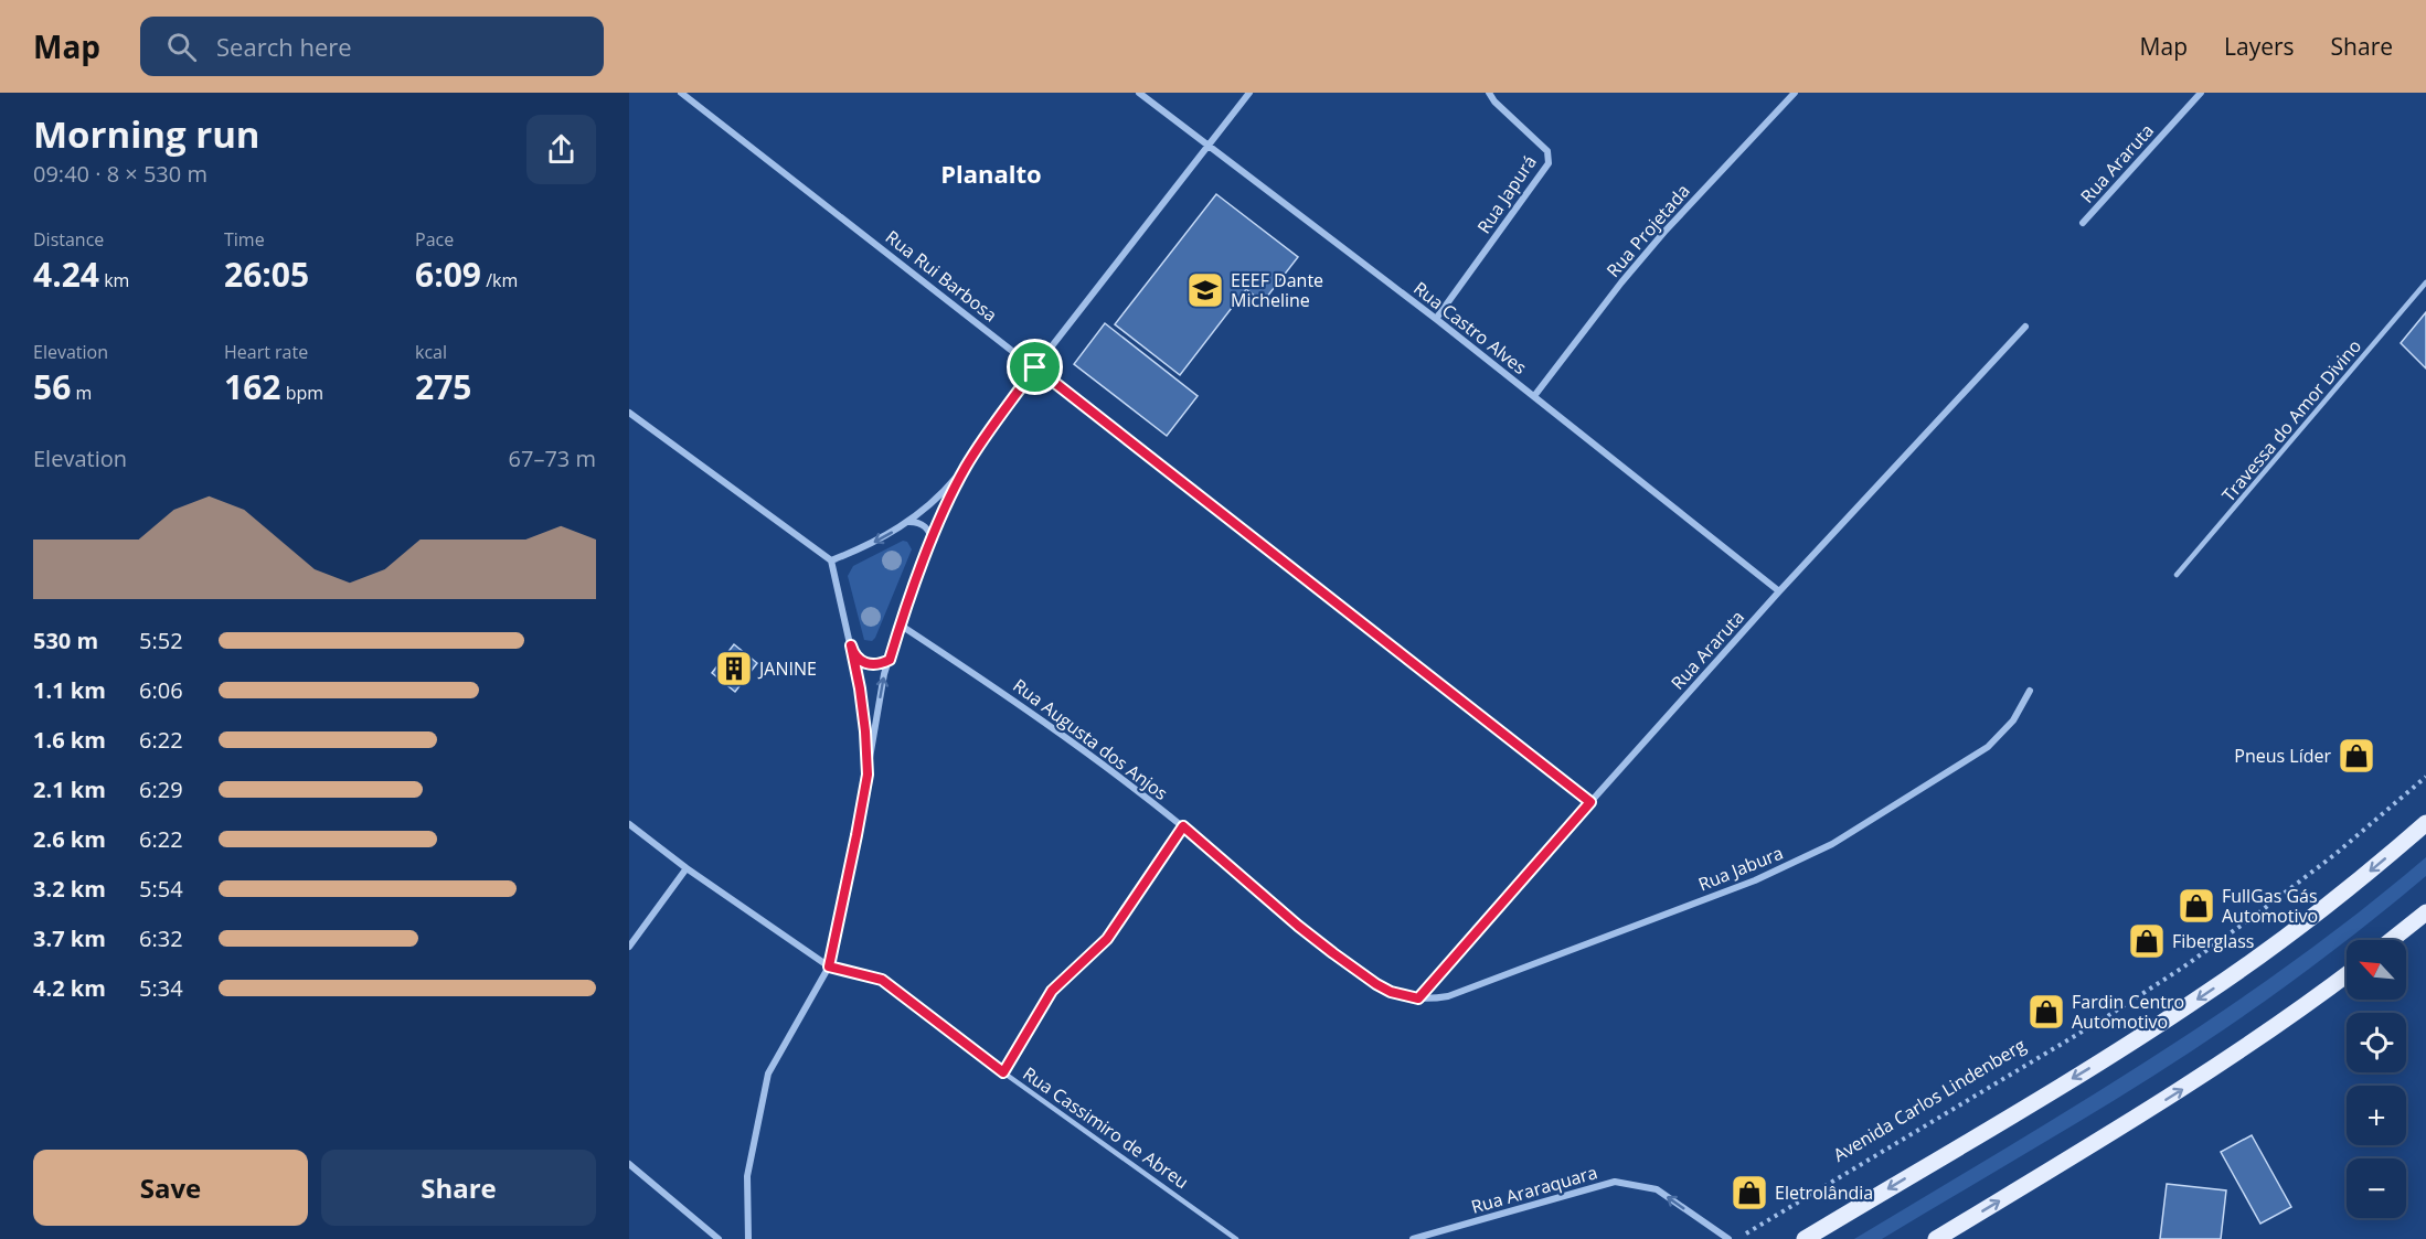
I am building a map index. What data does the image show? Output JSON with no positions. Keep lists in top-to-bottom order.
{
  "streets": {
    "street": [
      "Rua Araruta",
      "Rua Japurá",
      "Rua Projetada",
      "Rua Rui Barbosa",
      "Rua Castro Alves",
      "Rua Augusta dos Anjos",
      "Rua Jabura",
      "Rua Cassimiro de Abreu",
      "Rua Araraquara"
    ],
    "lane": ["Travessa do Amor Divino"],
    "path": ["Avenida Carlos Lindenberg"]
  },
  "crossings": [
    ["Rua Araruta", "Rua Rui Barbosa"],
    ["Rua Araruta", "Rua Castro Alves"],
    ["Rua Araruta", "Rua Augusta dos Anjos"],
    ["Rua Araruta", "Rua Jabura"],
    ["Rua Japurá", "Rua Castro Alves"],
    ["Rua Projetada", "Rua Castro Alves"],
    ["Rua Augusta dos Anjos", "Rua Jabura"]
  ],
  "one_way": ["Rua Araraquara"],
  "districts": ["Planalto"],
  "places": {
    "school or university": ["EEEF Dante Micheline"],
    "building": ["JANINE"],
    "shop": [
      "Pneus Líder",
      "FullGas Gás Automotivo",
      "Fiberglass",
      "Fardin Centro Automotivo",
      "Eletrolândia"
    ]
  },
  "north": "top left",
  "page": {
    "header": "Map",
    "search": "Search here",
    "nav": ["Map", "Layers", "Share"],
    "heading": ["Morning run", "09:40 · 8 × 530 m"],
    "stats": [
      ["Distance", "4.24 km"],
      ["Time", "26:05"],
      ["Pace", "6:09 /km"],
      ["Elevation", "56 m"],
      ["Heart rate", "162 bpm"],
      ["kcal", "275"]
    ],
    "chart": ["Elevation", "67–73 m"],
    "list": [
      {
        "name": "530 m",
        "note": "5:52"
      },
      {
        "name": "1.1 km",
        "note": "6:06"
      },
      {
        "name": "1.6 km",
        "note": "6:22"
      },
      {
        "name": "2.1 km",
        "note": "6:29"
      },
      {
        "name": "2.6 km",
        "note": "6:22"
      },
      {
        "name": "3.2 km",
        "note": "5:54"
      },
      {
        "name": "3.7 km",
        "note": "6:32"
      },
      {
        "name": "4.2 km",
        "note": "5:34"
      }
    ],
    "map_buttons": ["+", "−"],
    "buttons": ["Save", "Share"]
  }
}
